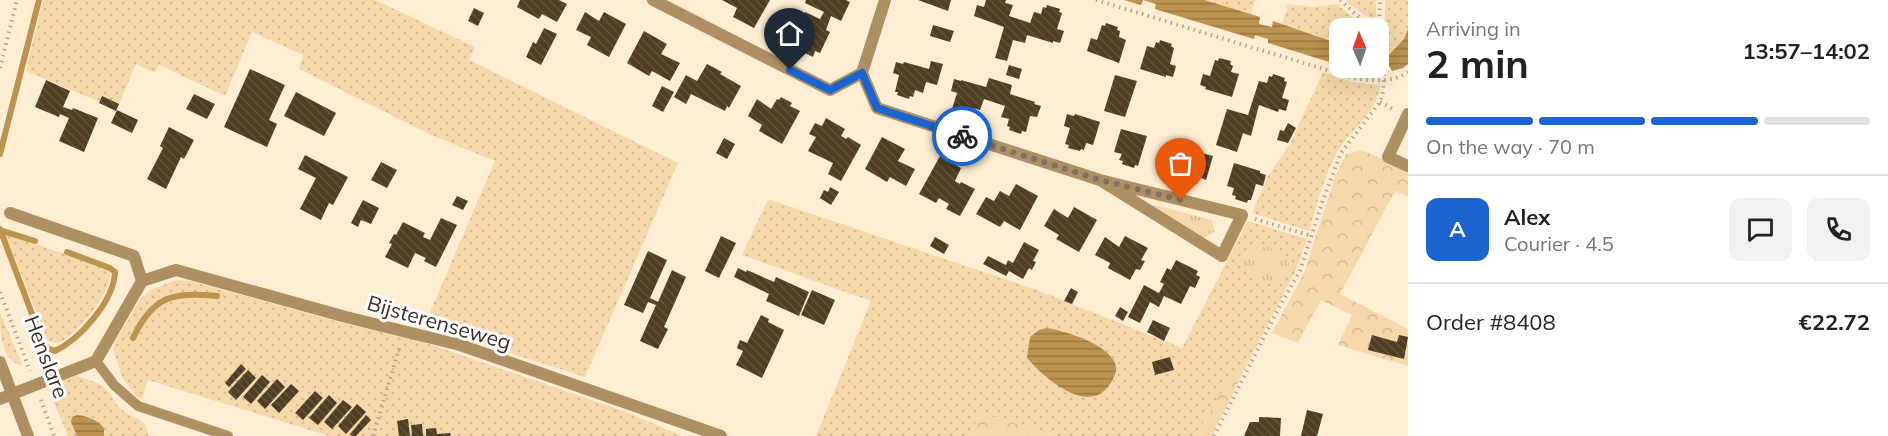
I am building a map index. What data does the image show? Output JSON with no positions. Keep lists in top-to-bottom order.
{
  "streets": {
    "street": ["Bijsterenseweg"],
    "path": ["Henslare"]
  },
  "north": "top",
  "page": {
    "heading": ["2 min", "Arriving in", "13:57–14:02"],
    "panel": [
      "Alex",
      "Courier · 4.5",
      "Order #8408",
      "€22.72"
    ],
    "bar": "On the way · 70 m",
    "round": "A"
  }
}
